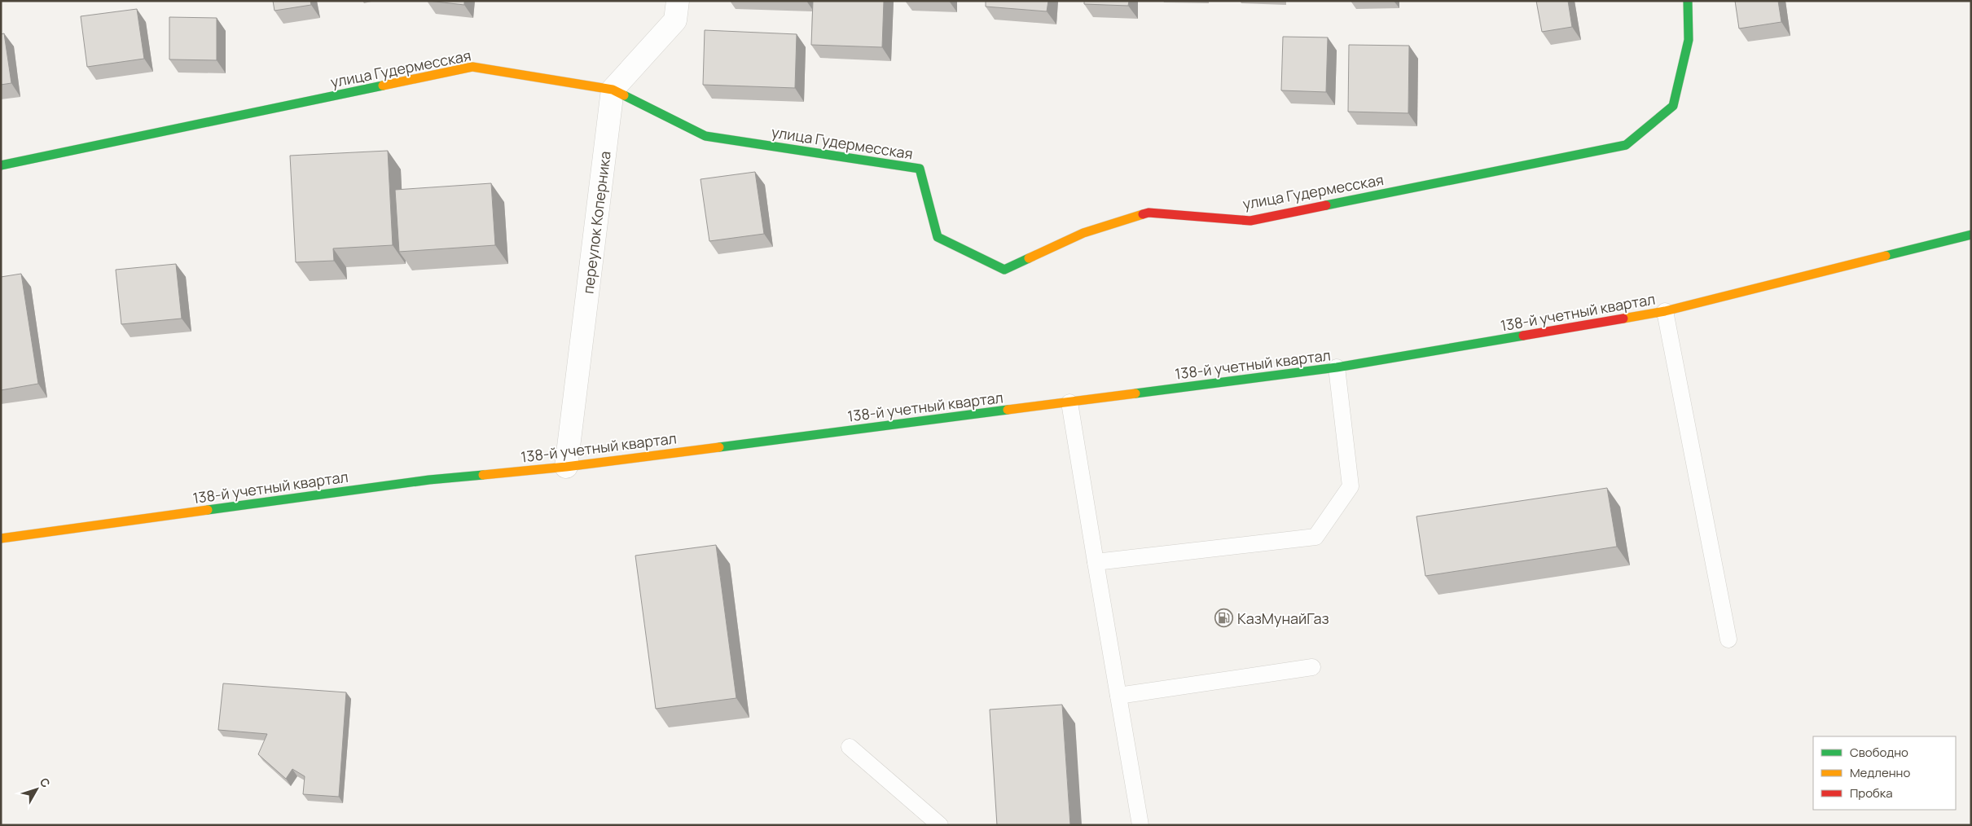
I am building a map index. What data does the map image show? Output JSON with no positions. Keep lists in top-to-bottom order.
{
  "streets": {
    "main road": ["улица Гудермесская", "138-й учетный квартал"],
    "street": ["переулок Коперника"]
  },
  "crossings": [
    ["улица Гудермесская", "переулок Коперника"],
    ["переулок Коперника", "138-й учетный квартал"]
  ],
  "places": {
    "fuel station": ["КазМунайГаз"]
  },
  "legend": ["Свободно", "Медленно", "Пробка"],
  "north": "top right"
}
